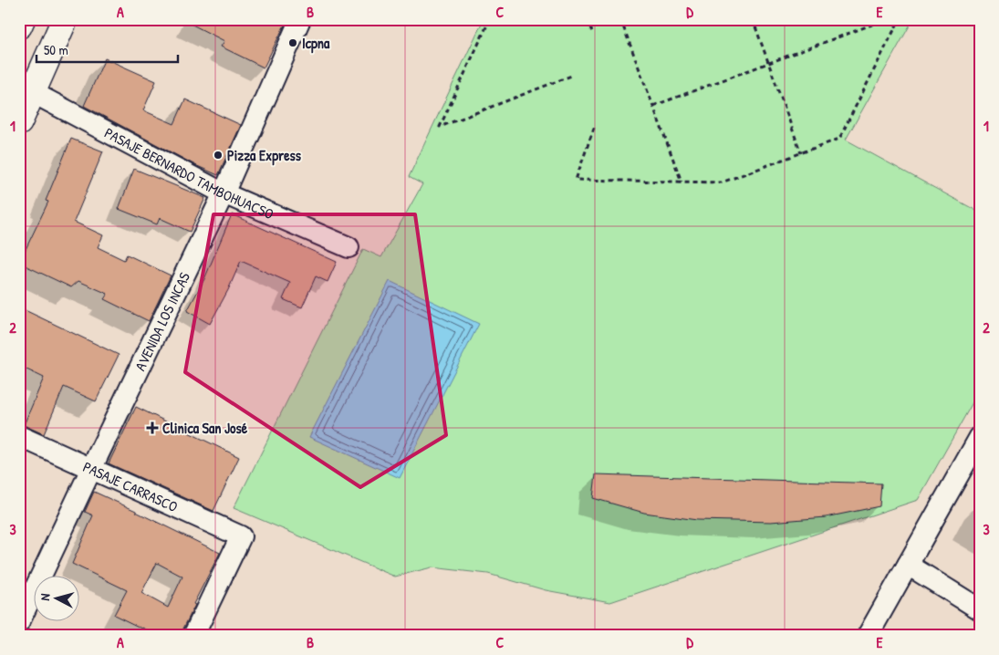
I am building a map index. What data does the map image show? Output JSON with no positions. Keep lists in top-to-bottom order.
{
  "streets": {
    "street": ["PASAJE BERNARDO TAMBOHUACSO", "AVENIDA LOS INCAS", "PASAJE CARRASCO"]
  },
  "crossings": [
    ["PASAJE BERNARDO TAMBOHUACSO", "AVENIDA LOS INCAS"],
    ["AVENIDA LOS INCAS", "PASAJE CARRASCO"]
  ],
  "places": {
    "other": ["Icpna", "Pizza Express"],
    "health": ["Clinica San José"]
  },
  "scale_bar": "50 m",
  "north": "left",
  "grid": {
    "columns": [
      "A",
      "B",
      "C",
      "D",
      "E"
    ],
    "rows": ["1", "2", "3"]
  }
}
